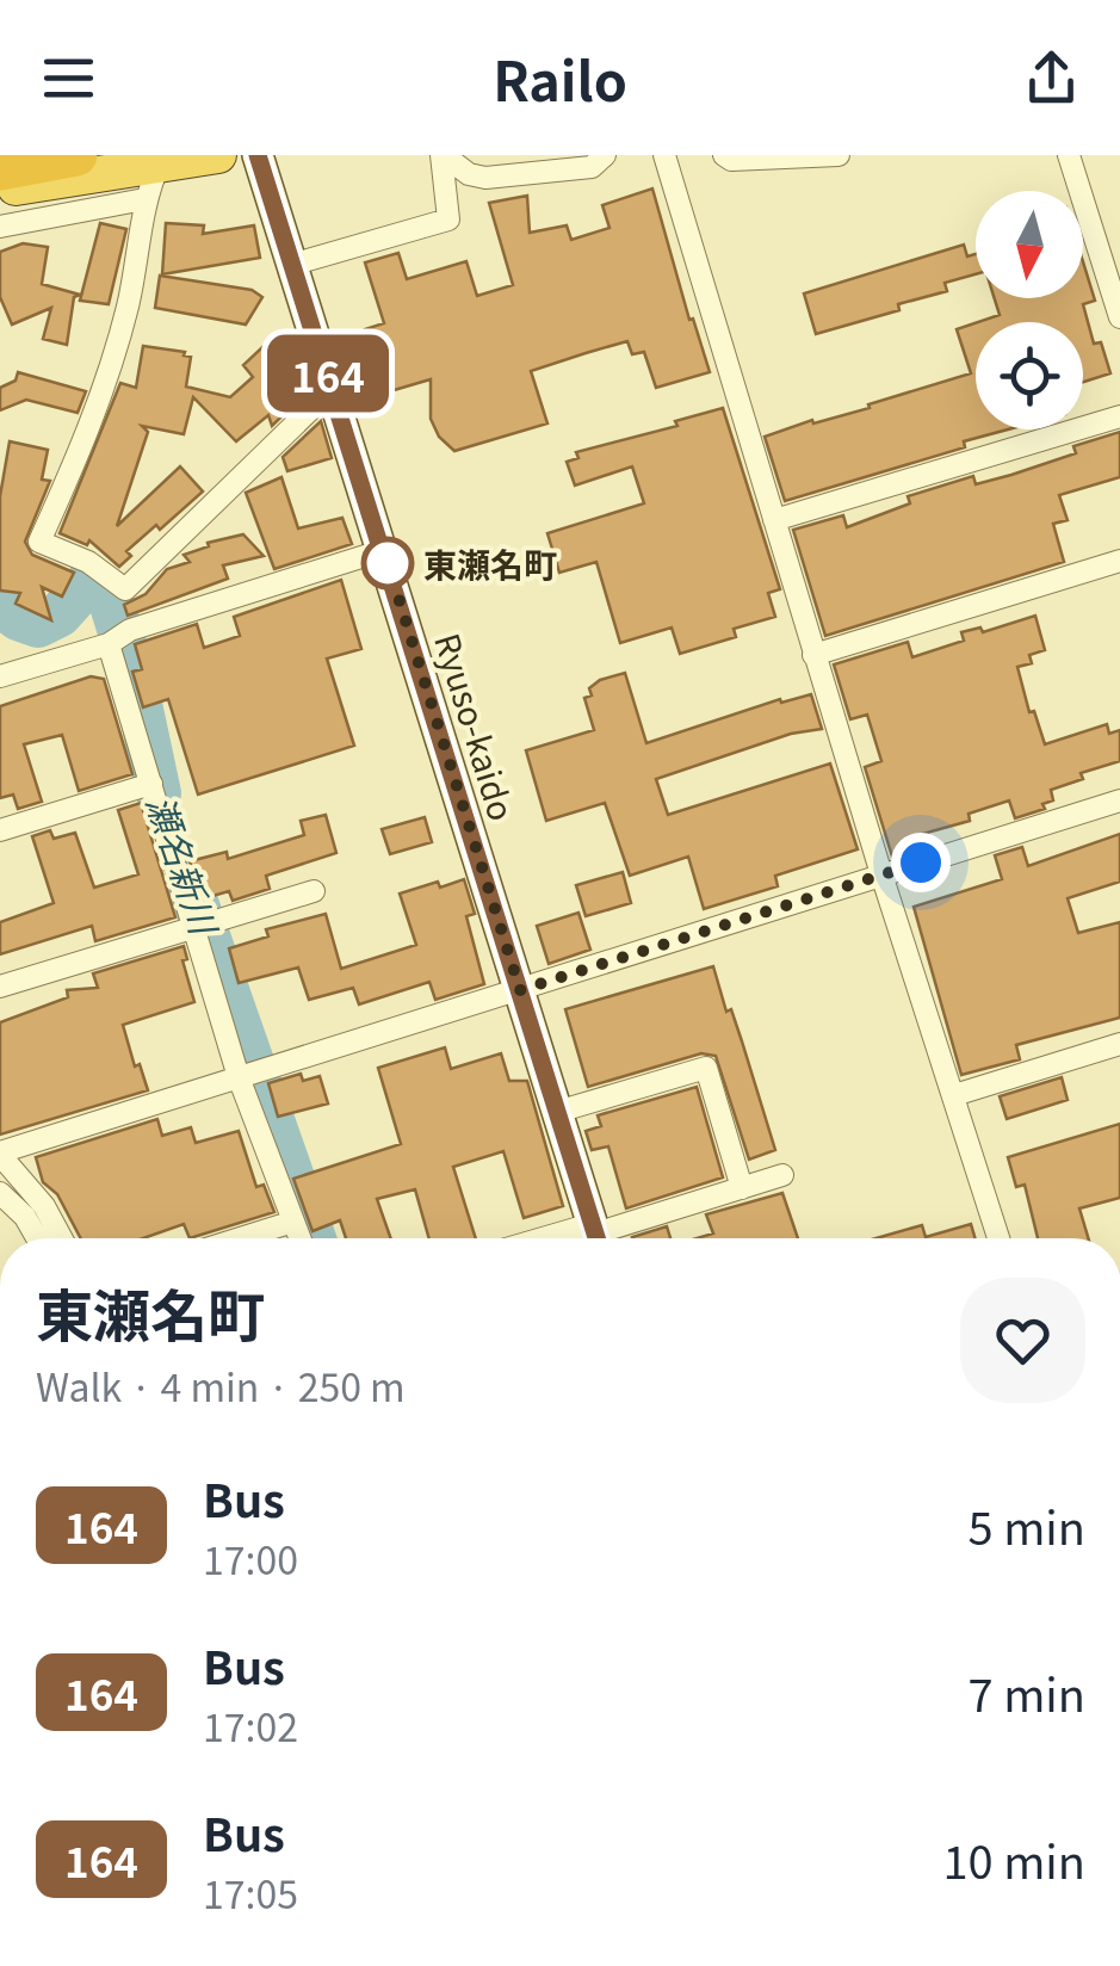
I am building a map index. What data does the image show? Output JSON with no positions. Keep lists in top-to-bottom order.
{
  "streets": {
    "main road": ["Ryuso-kaido"]
  },
  "water": ["瀬名新川"],
  "places": ["東瀬名町"],
  "lines": ["bus line 164"],
  "north": "bottom",
  "page": {
    "header": "Railo",
    "on_map": "164",
    "heading": ["東瀬名町", "Walk · 4 min · 250 m"],
    "list": [
      {
        "mark": "164",
        "name": "Bus",
        "note": "17:00",
        "value": "5 min"
      },
      {
        "mark": "164",
        "name": "Bus",
        "note": "17:02",
        "value": "7 min"
      },
      {
        "mark": "164",
        "name": "Bus",
        "note": "17:05",
        "value": "10 min"
      }
    ]
  }
}
